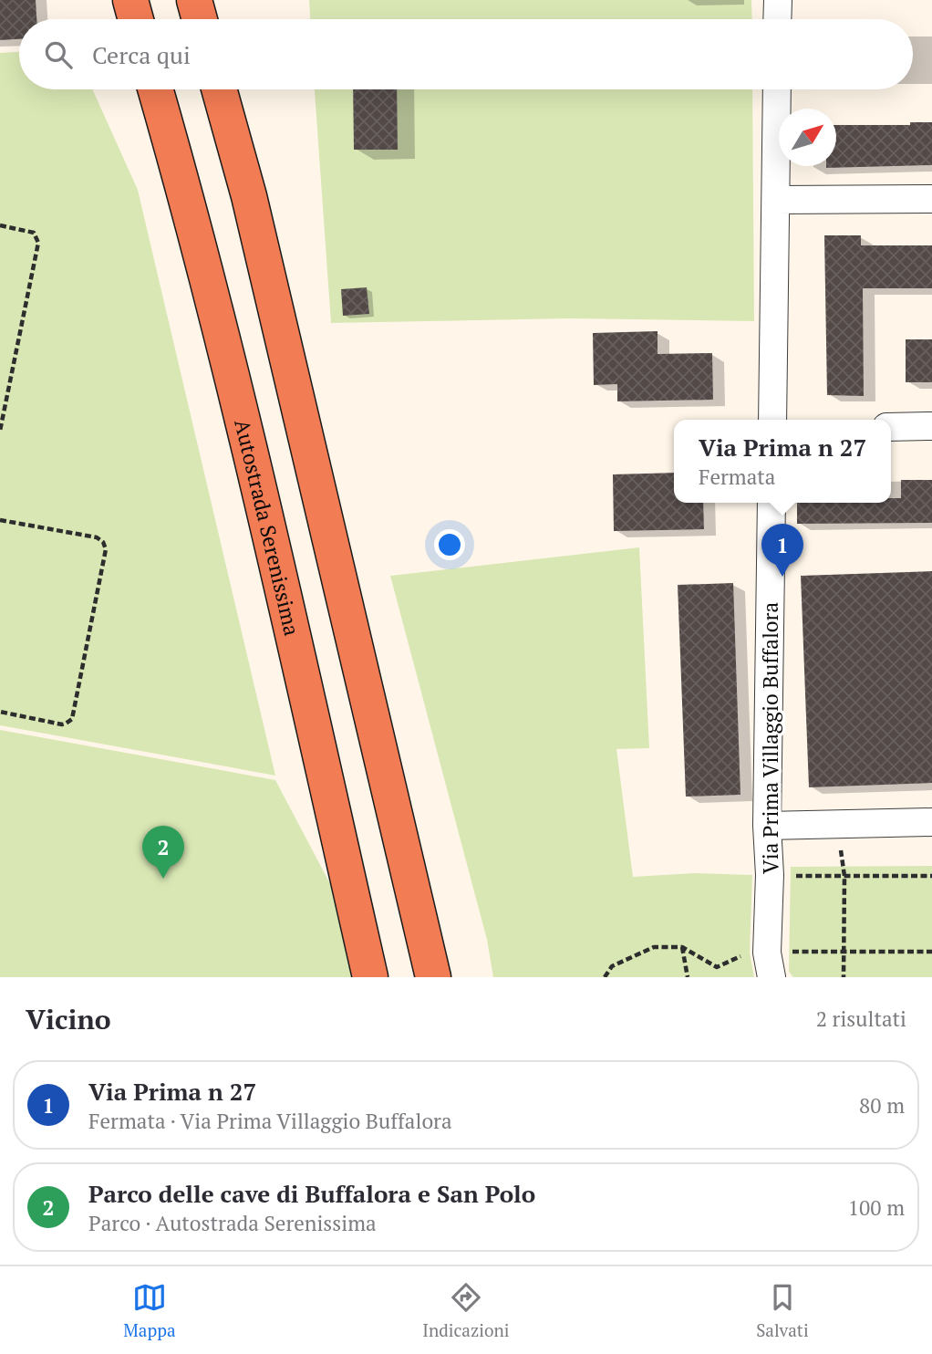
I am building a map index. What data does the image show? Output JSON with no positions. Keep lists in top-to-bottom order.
{
  "streets": {
    "highway": ["Autostrada Serenissima"],
    "street": ["Via Prima Villaggio Buffalora"]
  },
  "north": "top right",
  "page": {
    "search": "Cerca qui",
    "popup": ["Via Prima n 27", "Fermata"],
    "pins": ["1", "2"],
    "heading": ["Vicino", "2 risultati"],
    "list": [
      {
        "mark": "1",
        "name": "Via Prima n 27",
        "note": "Fermata · Via Prima Villaggio Buffalora",
        "value": "80 m"
      },
      {
        "mark": "2",
        "name": "Parco delle cave di Buffalora e San Polo",
        "note": "Parco · Autostrada Serenissima",
        "value": "100 m"
      }
    ],
    "nav": ["Mappa", "Indicazioni", "Salvati"]
  }
}
